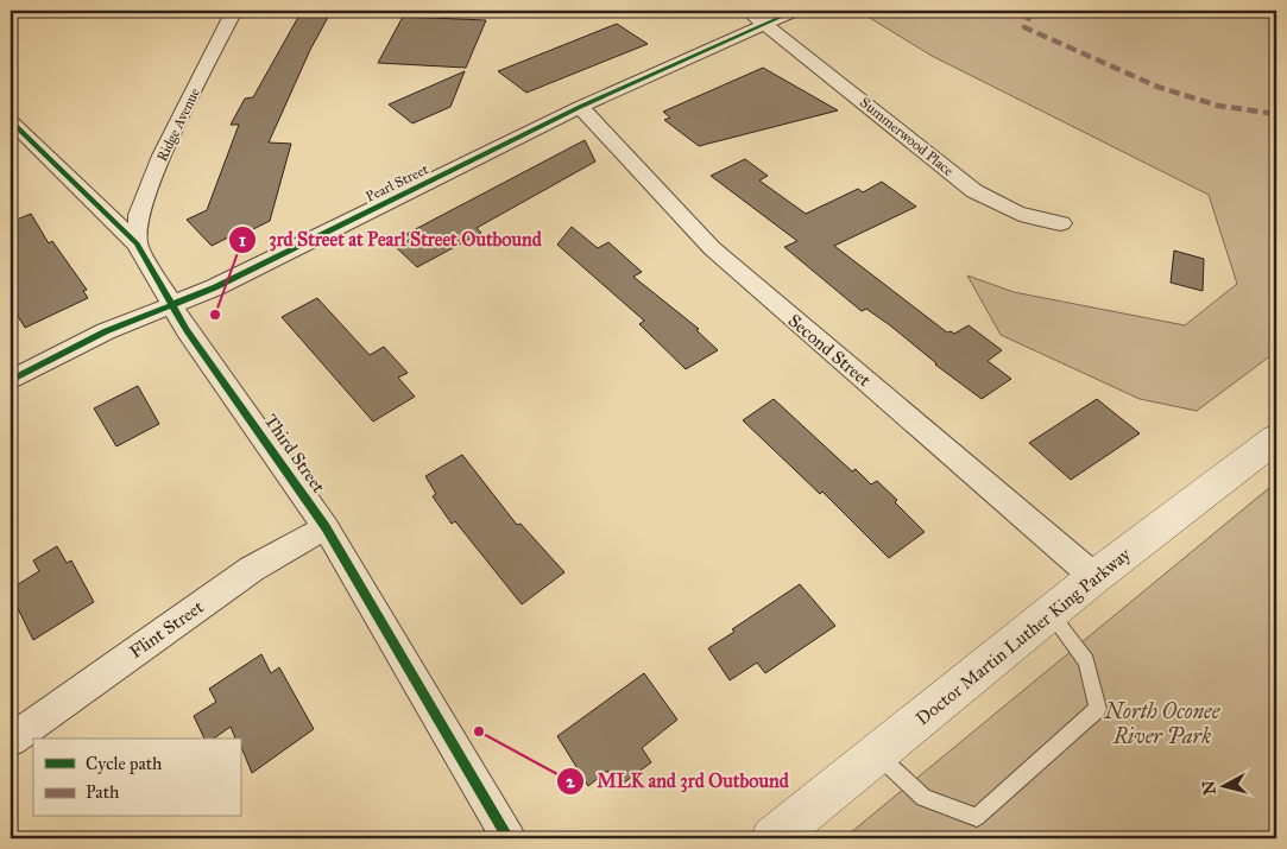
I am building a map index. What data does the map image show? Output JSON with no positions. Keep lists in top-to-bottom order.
{
  "streets": {
    "street": [
      "Ridge Avenue",
      "Summerwood Place",
      "Pearl Street",
      "Second Street",
      "Third Street",
      "Flint Street",
      "Doctor Martin Luther King Parkway"
    ]
  },
  "crossings": [
    ["Ridge Avenue", "Third Street"],
    ["Summerwood Place", "Pearl Street"],
    ["Pearl Street", "Second Street"],
    ["Pearl Street", "Third Street"],
    ["Second Street", "Doctor Martin Luther King Parkway"],
    ["Third Street", "Flint Street"]
  ],
  "parks": ["North Oconee River Park"],
  "places": ["3rd Street at Pearl Street Outbound", "MLK and 3rd Outbound"],
  "legend": ["Cycle path", "Path"],
  "north": "left"
}
